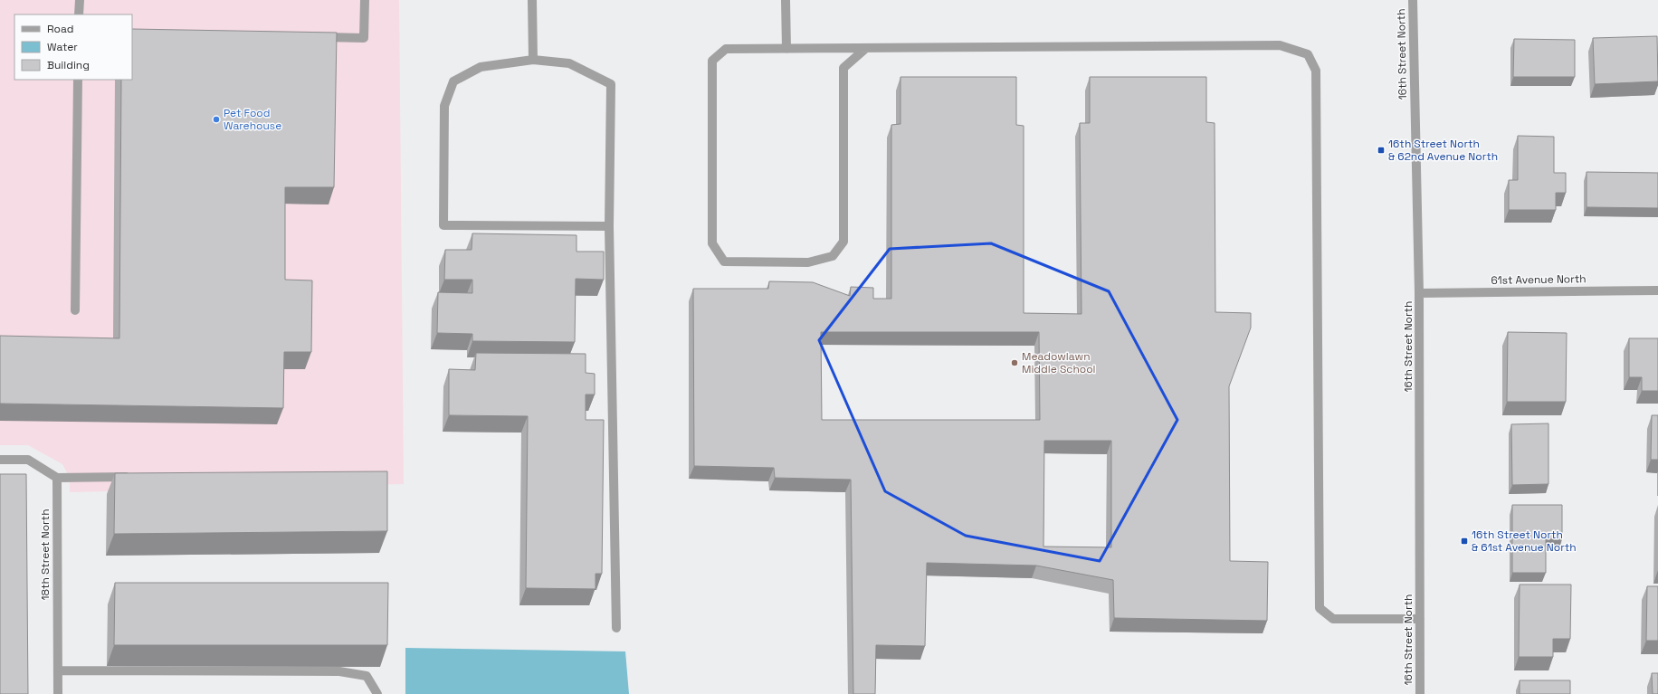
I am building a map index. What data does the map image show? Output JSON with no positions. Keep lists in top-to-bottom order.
{
  "streets": {
    "street": ["16th Street North", "61st Avenue North", "18th Street North"]
  },
  "crossings": [
    ["16th Street North", "61st Avenue North"]
  ],
  "places": {
    "other": ["Pet Food Warehouse", "Meadowlawn Middle School"],
    "transit": ["16th Street North & 62nd Avenue North", "16th Street North & 61st Avenue North"]
  },
  "legend": ["Road", "Water", "Building"]
}
